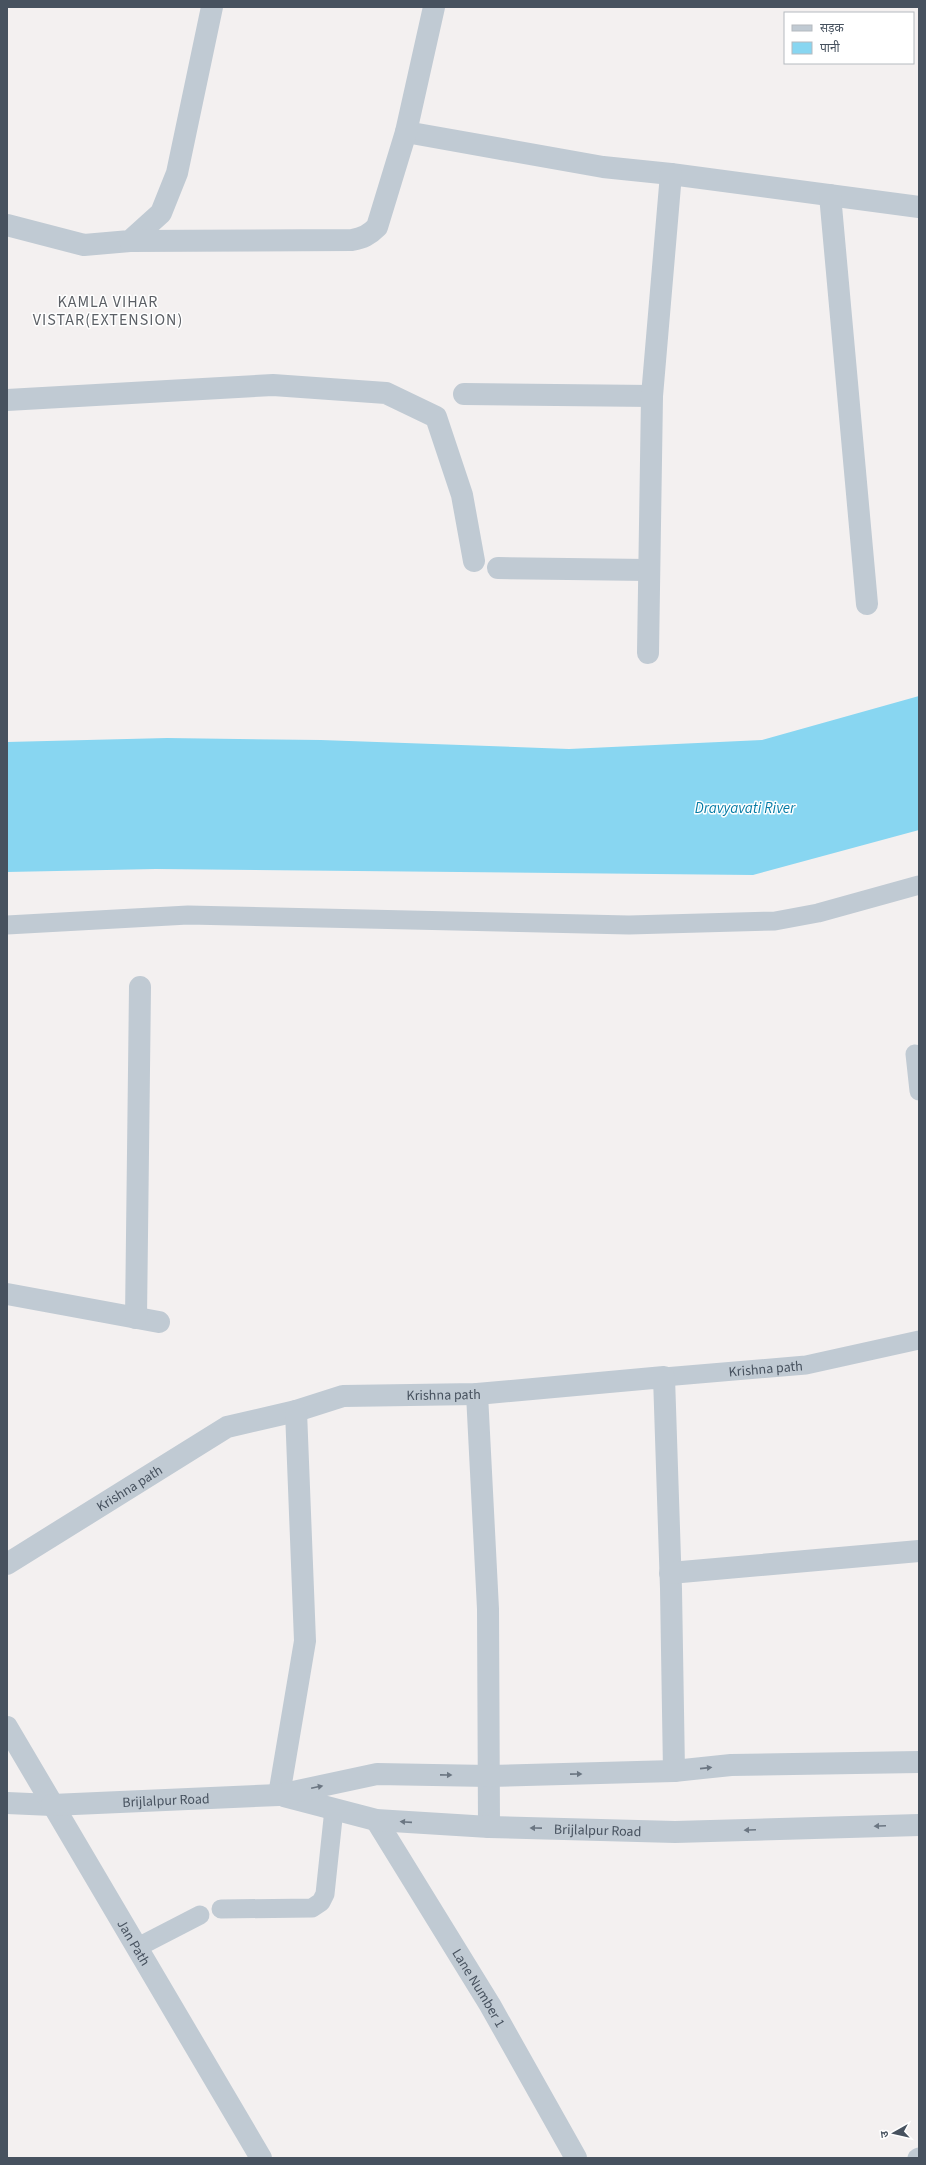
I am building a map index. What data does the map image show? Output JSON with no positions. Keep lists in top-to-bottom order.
{
  "streets": {
    "street": [
      "Krishna path",
      "Brijlalpur Road",
      "Jan Path",
      "Lane Number 1"
    ]
  },
  "crossings": [
    ["Brijlalpur Road", "Jan Path"],
    ["Brijlalpur Road", "Lane Number 1"]
  ],
  "districts": ["KAMLA VIHAR VISTAR(EXTENSION)"],
  "water": ["Dravyavati River"],
  "legend": ["सड़क", "पानी"],
  "north": "left"
}
